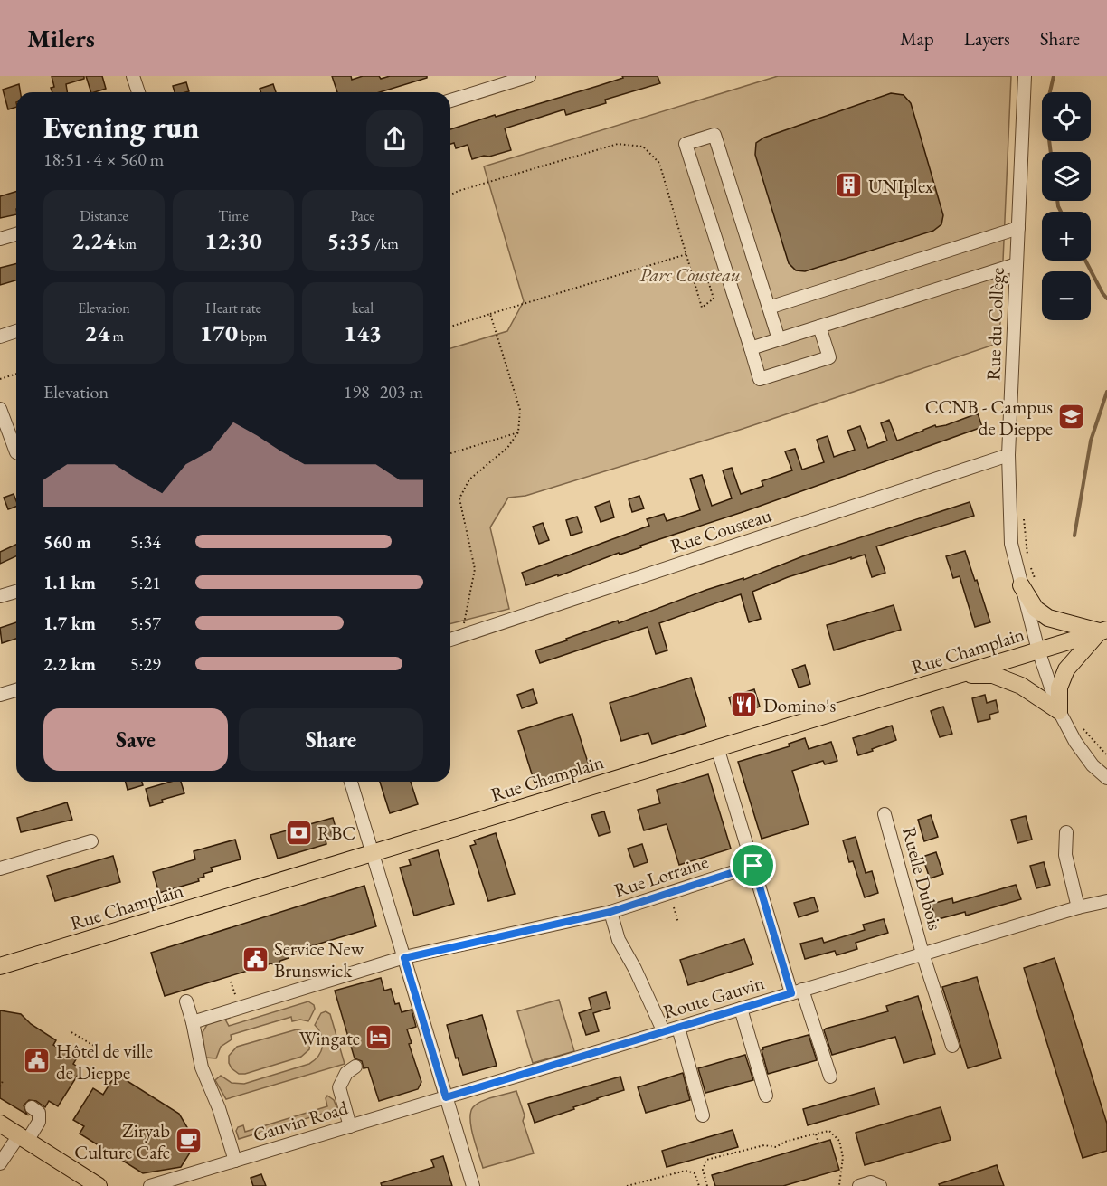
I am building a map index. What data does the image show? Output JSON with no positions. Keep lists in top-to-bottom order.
{
  "streets": {
    "main road": ["Rue Champlain"],
    "street": [
      "Rue du Collège",
      "Rue Cousteau",
      "Rue Lorraine",
      "Ruelle Dubois",
      "Route Gauvin",
      "Gauvin Road"
    ]
  },
  "crossings": [
    ["Rue du Collège", "Rue Cousteau"],
    ["Rue du Collège", "Rue Champlain"],
    ["Rue Lorraine", "Route Gauvin"],
    ["Ruelle Dubois", "Route Gauvin"],
    ["Route Gauvin", "Gauvin Road"]
  ],
  "parks": ["Parc Cousteau"],
  "places": {
    "building": ["UNIplex"],
    "school or university": ["CCNB - Campus de Dieppe"],
    "restaurant": ["Domino's"],
    "bank": ["RBC"],
    "public building": ["Service New Brunswick", "Hôtel de ville de Dieppe"],
    "hotel": ["Wingate"],
    "cafe": ["Ziryab Culture Cafe"]
  },
  "page": {
    "header": "Milers",
    "nav": ["Map", "Layers", "Share"],
    "map_buttons": ["+", "−"],
    "heading": ["Evening run", "18:51 · 4 × 560 m"],
    "stats": [
      ["Distance", "2.24 km"],
      ["Time", "12:30"],
      ["Pace", "5:35 /km"],
      ["Elevation", "24 m"],
      ["Heart rate", "170 bpm"],
      ["kcal", "143"]
    ],
    "chart": ["Elevation", "198–203 m"],
    "list": [
      {
        "name": "560 m",
        "note": "5:34"
      },
      {
        "name": "1.1 km",
        "note": "5:21"
      },
      {
        "name": "1.7 km",
        "note": "5:57"
      },
      {
        "name": "2.2 km",
        "note": "5:29"
      }
    ],
    "buttons": ["Save", "Share"]
  }
}
